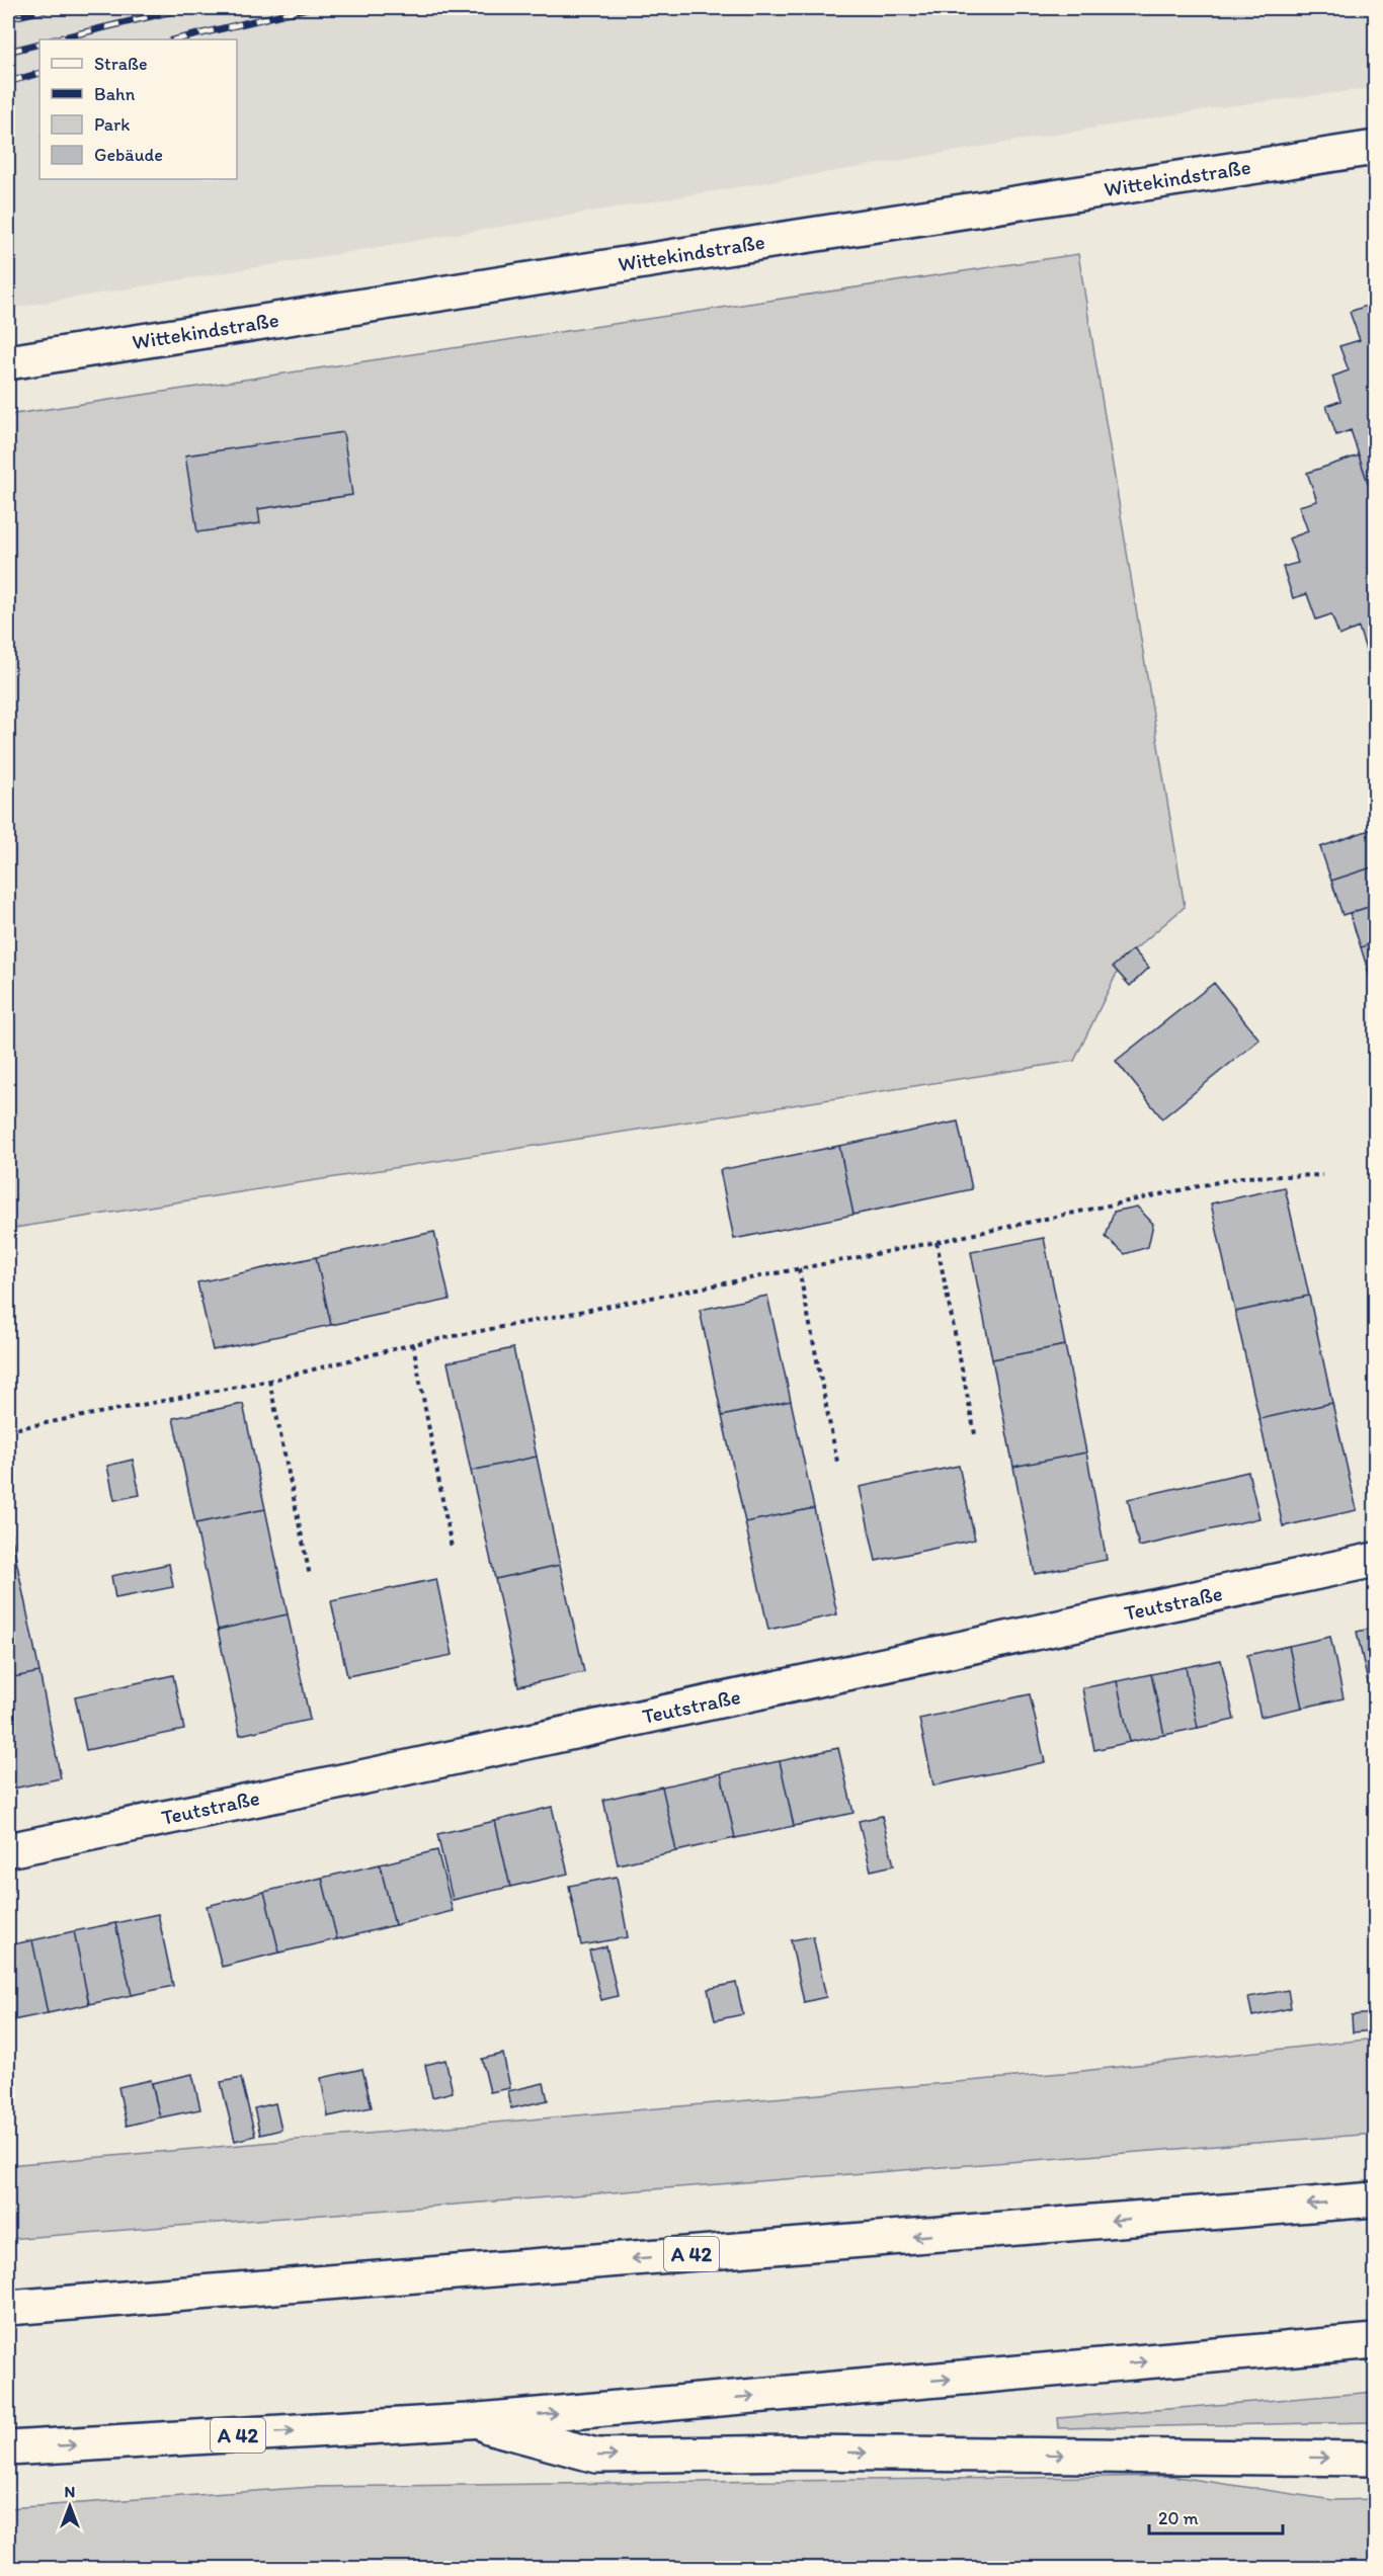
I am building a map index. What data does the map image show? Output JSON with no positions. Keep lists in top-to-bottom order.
{
  "streets": {
    "main road": ["Wittekindstraße", "Teutstraße", "A 42"]
  },
  "legend": [
    "Straße",
    "Bahn",
    "Park",
    "Gebäude"
  ],
  "scale_bar": "20 m",
  "north": "top"
}
